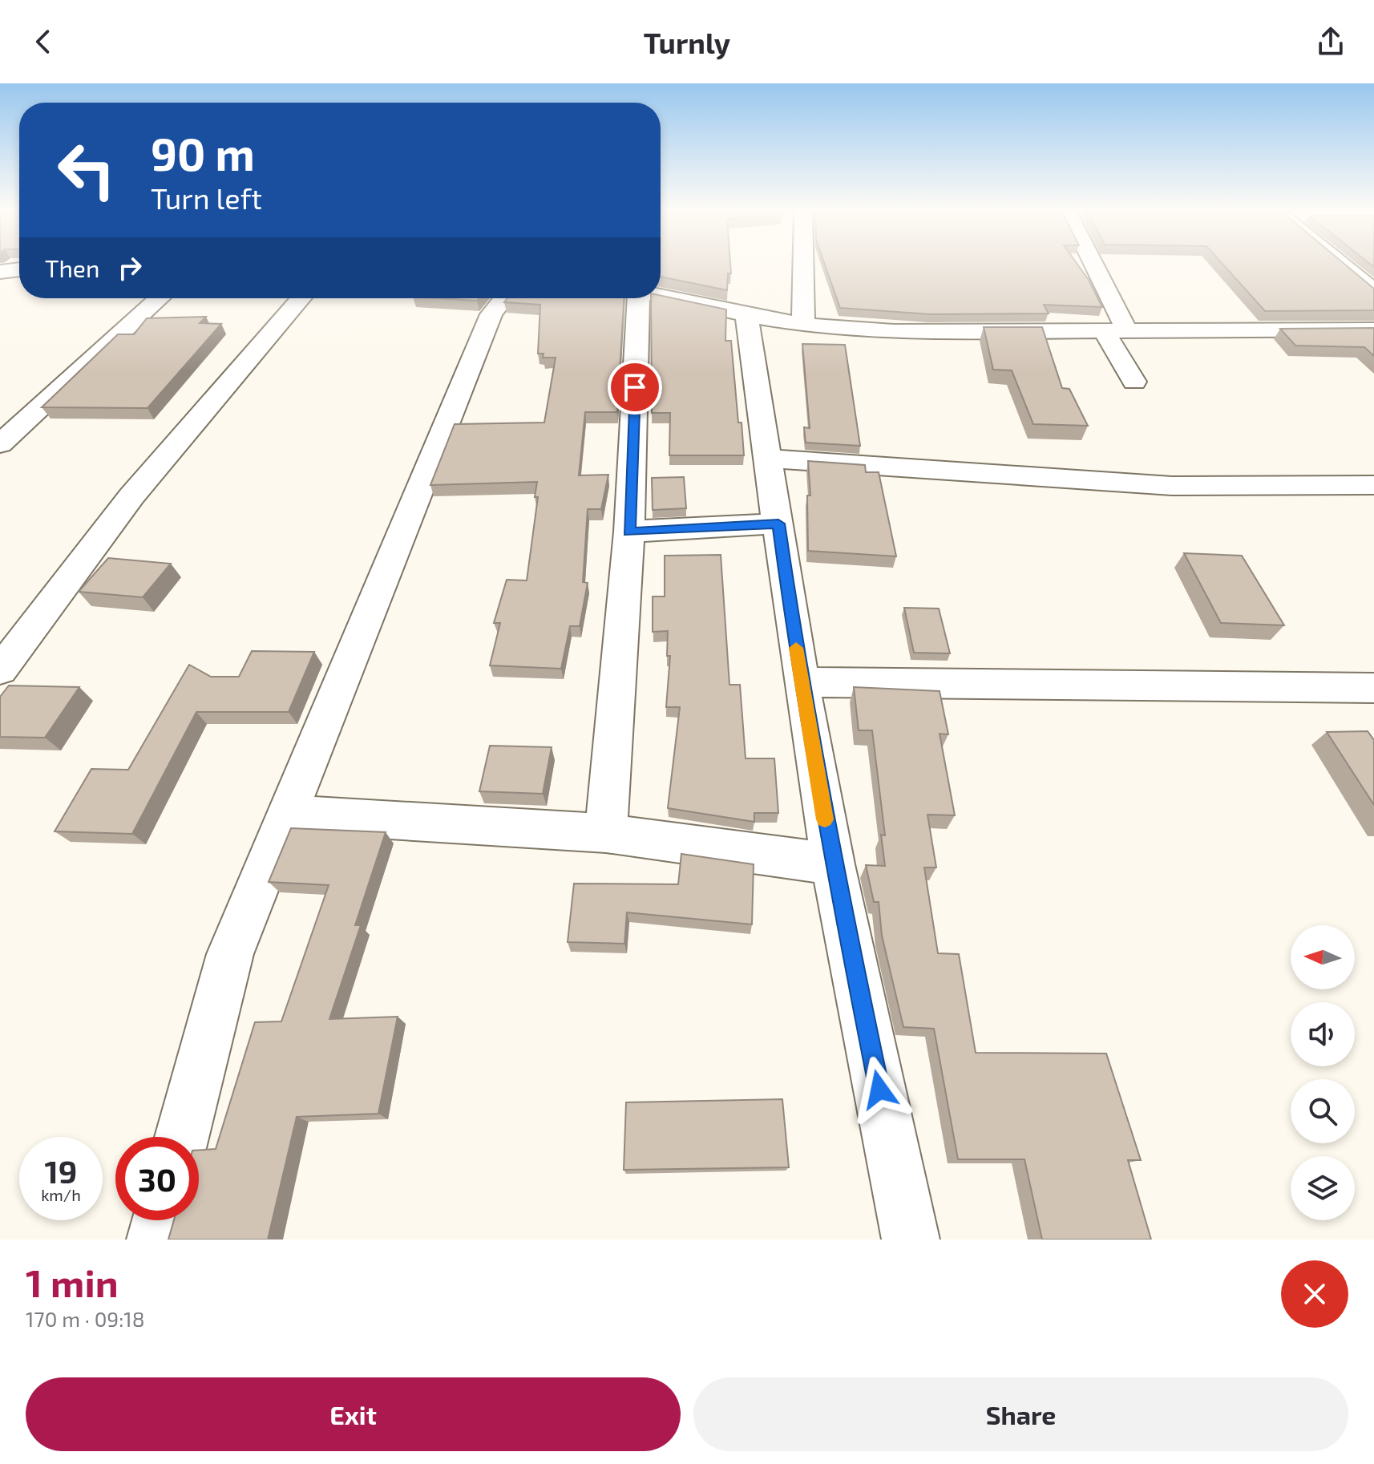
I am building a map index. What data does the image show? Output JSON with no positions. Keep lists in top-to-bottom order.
{
  "north": "left",
  "page": {
    "header": "Turnly",
    "turn": ["90 m", "Turn left"],
    "then": "Then",
    "speed": "19 km/h",
    "limit": "30",
    "heading": ["1 min", "170 m · 09:18"],
    "buttons": ["Exit", "Share"]
  }
}
